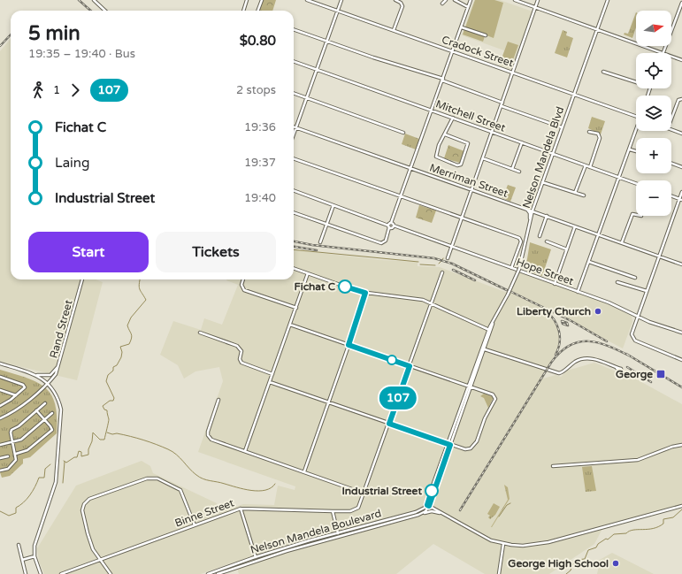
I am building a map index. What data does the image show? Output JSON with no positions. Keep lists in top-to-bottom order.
{
  "streets": {
    "street": [
      "Cradock Street",
      "Mitchell Street",
      "Nelson Mandela Blvd",
      "Merriman Street",
      "Hope Street",
      "Rand Street",
      "Binne Street",
      "Nelson Mandela Boulevard"
    ]
  },
  "crossings": [
    ["Cradock Street", "Nelson Mandela Blvd"],
    ["Mitchell Street", "Nelson Mandela Blvd"],
    ["Nelson Mandela Blvd", "Merriman Street"],
    ["Nelson Mandela Blvd", "Nelson Mandela Boulevard"]
  ],
  "places": {
    "other": [
      "Fichat C",
      "Liberty Church",
      "Industrial Street",
      "George High School"
    ],
    "transit": ["George"]
  },
  "lines": ["bus line 107"],
  "north": "right",
  "page": {
    "on_map": "107",
    "map_buttons": ["+", "−"],
    "heading": ["5 min", "19:35 – 19:40 · Bus", "$0.80"],
    "legs": ["1", "107", "2 stops"],
    "list": [
      {
        "name": "Fichat C",
        "value": "19:36"
      },
      {
        "name": "Laing",
        "value": "19:37"
      },
      {
        "name": "Industrial Street",
        "value": "19:40"
      }
    ],
    "buttons": ["Start", "Tickets"]
  }
}
